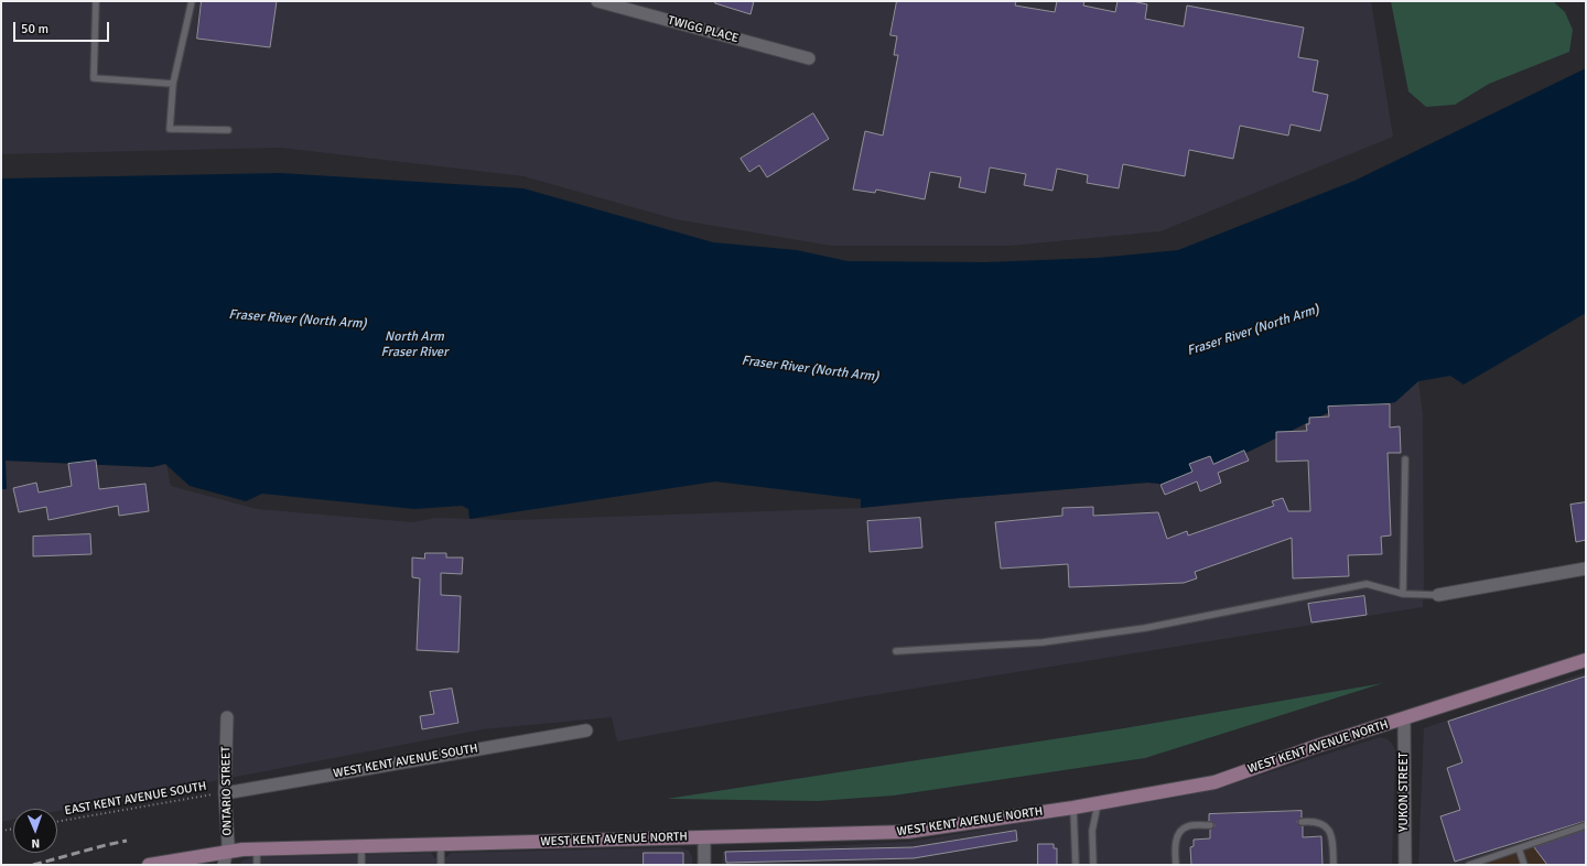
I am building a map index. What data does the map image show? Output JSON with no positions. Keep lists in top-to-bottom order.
{
  "streets": {
    "street": [
      "TWIGG PLACE",
      "WEST KENT AVENUE NORTH",
      "WEST KENT AVENUE SOUTH",
      "ONTARIO STREET",
      "YUKON STREET"
    ],
    "path": ["EAST KENT AVENUE SOUTH"]
  },
  "crossings": [
    ["WEST KENT AVENUE NORTH", "ONTARIO STREET"],
    ["WEST KENT AVENUE NORTH", "YUKON STREET"],
    ["WEST KENT AVENUE SOUTH", "ONTARIO STREET"],
    ["WEST KENT AVENUE SOUTH", "EAST KENT AVENUE SOUTH"],
    ["ONTARIO STREET", "EAST KENT AVENUE SOUTH"]
  ],
  "water": ["Fraser River (North Arm)", "North Arm Fraser River"],
  "scale_bar": "50 m",
  "north": "bottom"
}
